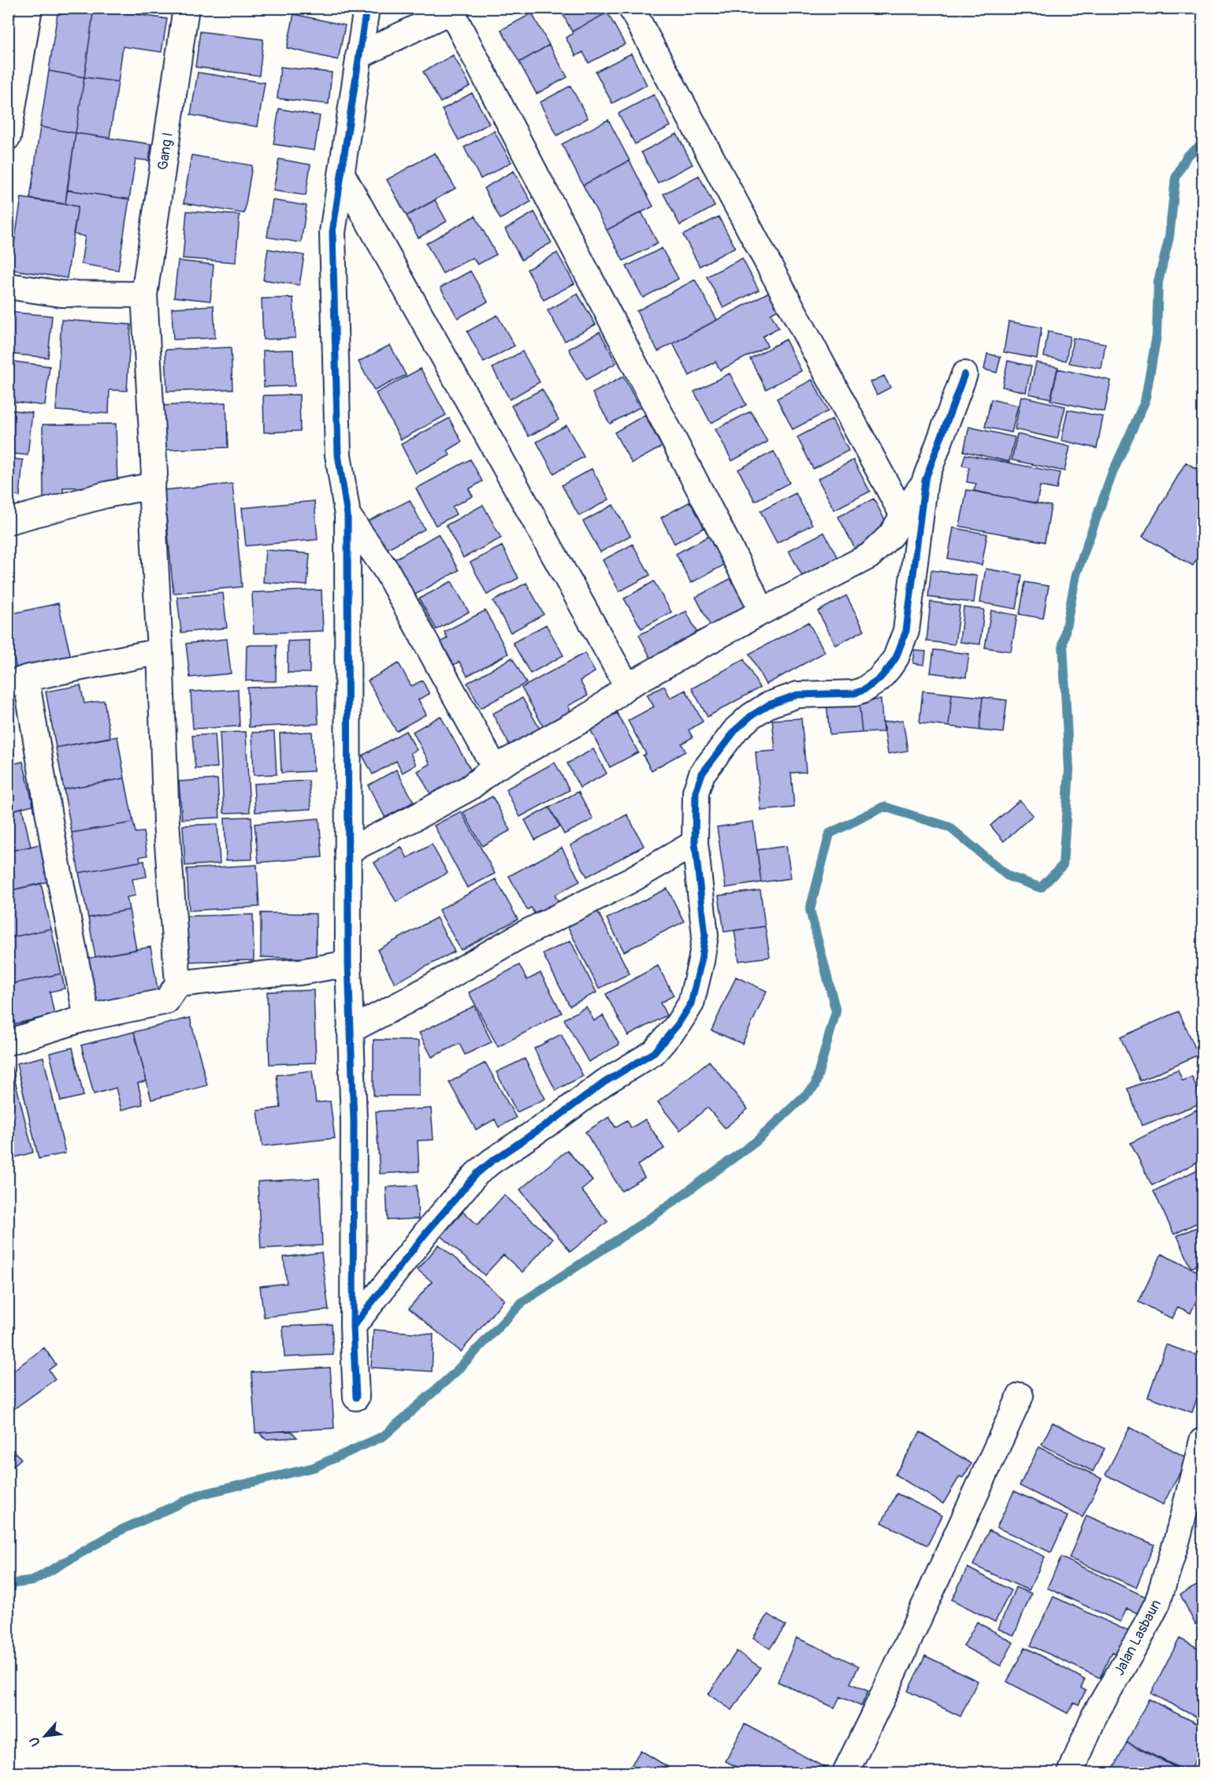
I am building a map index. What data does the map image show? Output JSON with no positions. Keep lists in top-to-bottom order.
{
  "streets": {
    "street": ["Gang I", "Jalan Lasbaun"]
  },
  "north": "bottom left"
}
